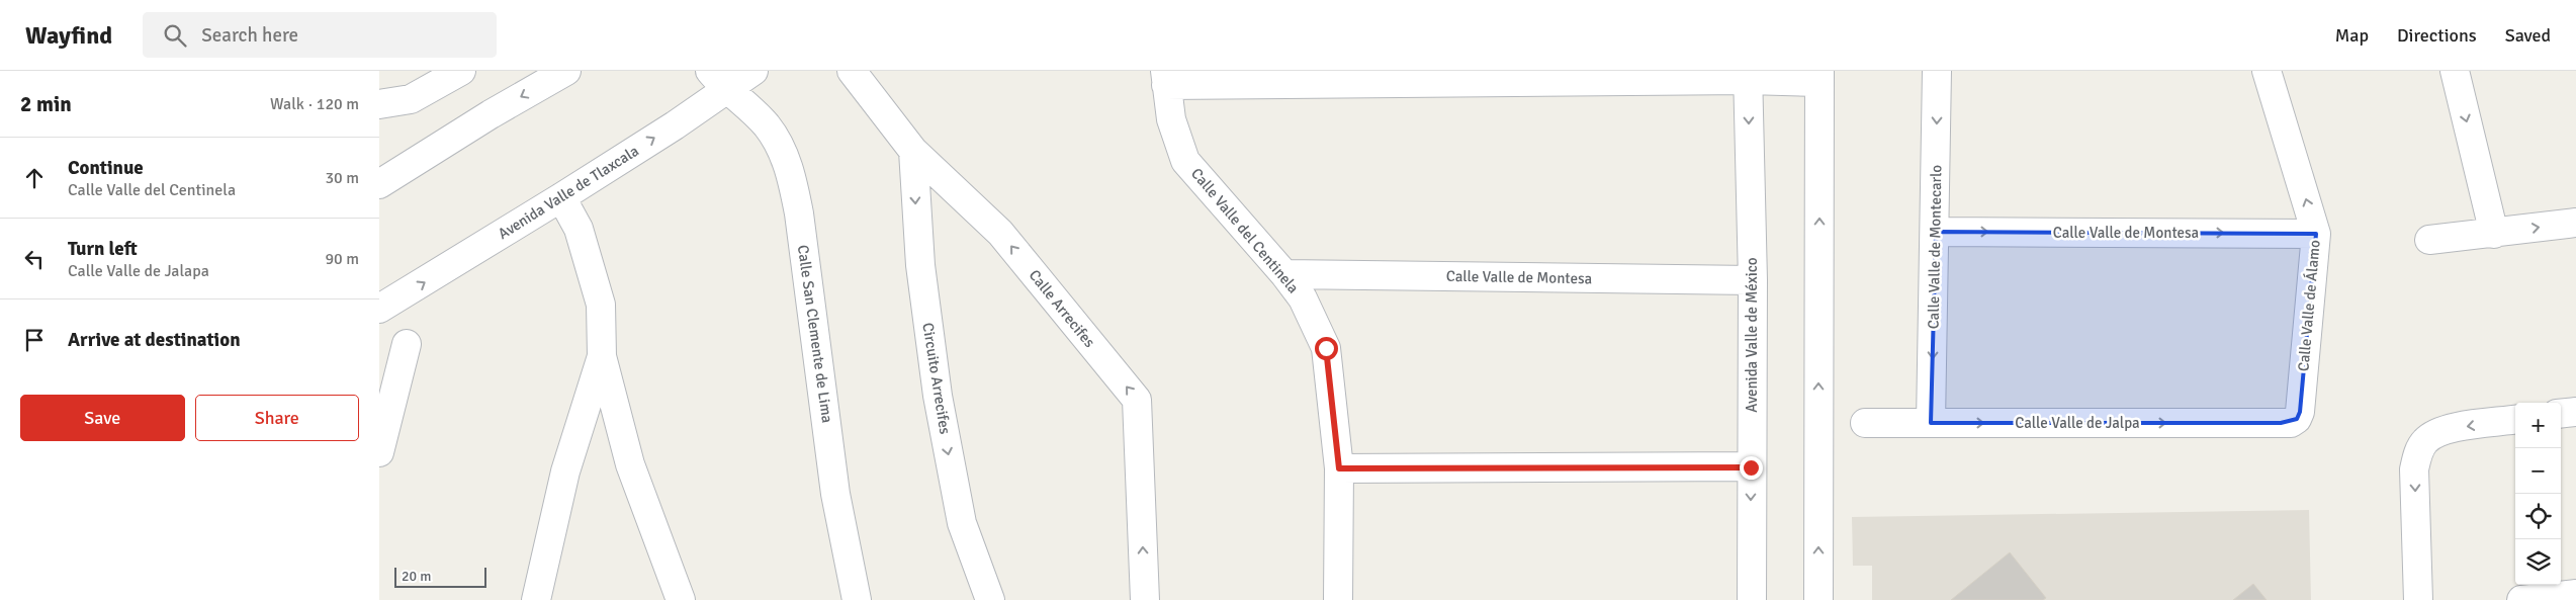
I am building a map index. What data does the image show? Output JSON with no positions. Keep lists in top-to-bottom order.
{
  "streets": {
    "street": [
      "Avenida Valle de Tlaxcala",
      "Calle Valle del Centinela",
      "Calle Valle de Montesa",
      "Calle Valle de Montecarlo",
      "Calle Valle de Álamo",
      "Calle Arrecifes",
      "Calle San Clemente de Lima",
      "Avenida Valle de México",
      "Circuito Arrecifes",
      "Calle Valle de Jalpa"
    ]
  },
  "crossings": [
    ["Avenida Valle de Tlaxcala", "Calle San Clemente de Lima"],
    ["Calle Valle del Centinela", "Calle Valle de Montesa"],
    ["Calle Valle de Montesa", "Calle Valle de Montecarlo"],
    ["Calle Valle de Montesa", "Calle Valle de Álamo"],
    ["Calle Valle de Montesa", "Avenida Valle de México"],
    ["Calle Valle de Montecarlo", "Calle Valle de Jalpa"],
    ["Calle Valle de Álamo", "Calle Valle de Jalpa"],
    ["Calle Arrecifes", "Circuito Arrecifes"]
  ],
  "one_way": [
    "Calle Valle de Montesa",
    "Calle Arrecifes",
    "Circuito Arrecifes",
    "Calle Valle de Jalpa"
  ],
  "scale_bar": "20 m",
  "page": {
    "header": "Wayfind",
    "search": "Search here",
    "nav": ["Map", "Directions", "Saved"],
    "heading": ["2 min", "Walk · 120 m"],
    "list": [
      ["Continue", "Calle Valle del Centinela", "30 m"],
      ["Turn left", "Calle Valle de Jalapa", "90 m"],
      "Arrive at destination"
    ],
    "buttons": ["Save", "Share"],
    "map_buttons": ["+", "−"],
    "scale": "20 m"
  }
}
